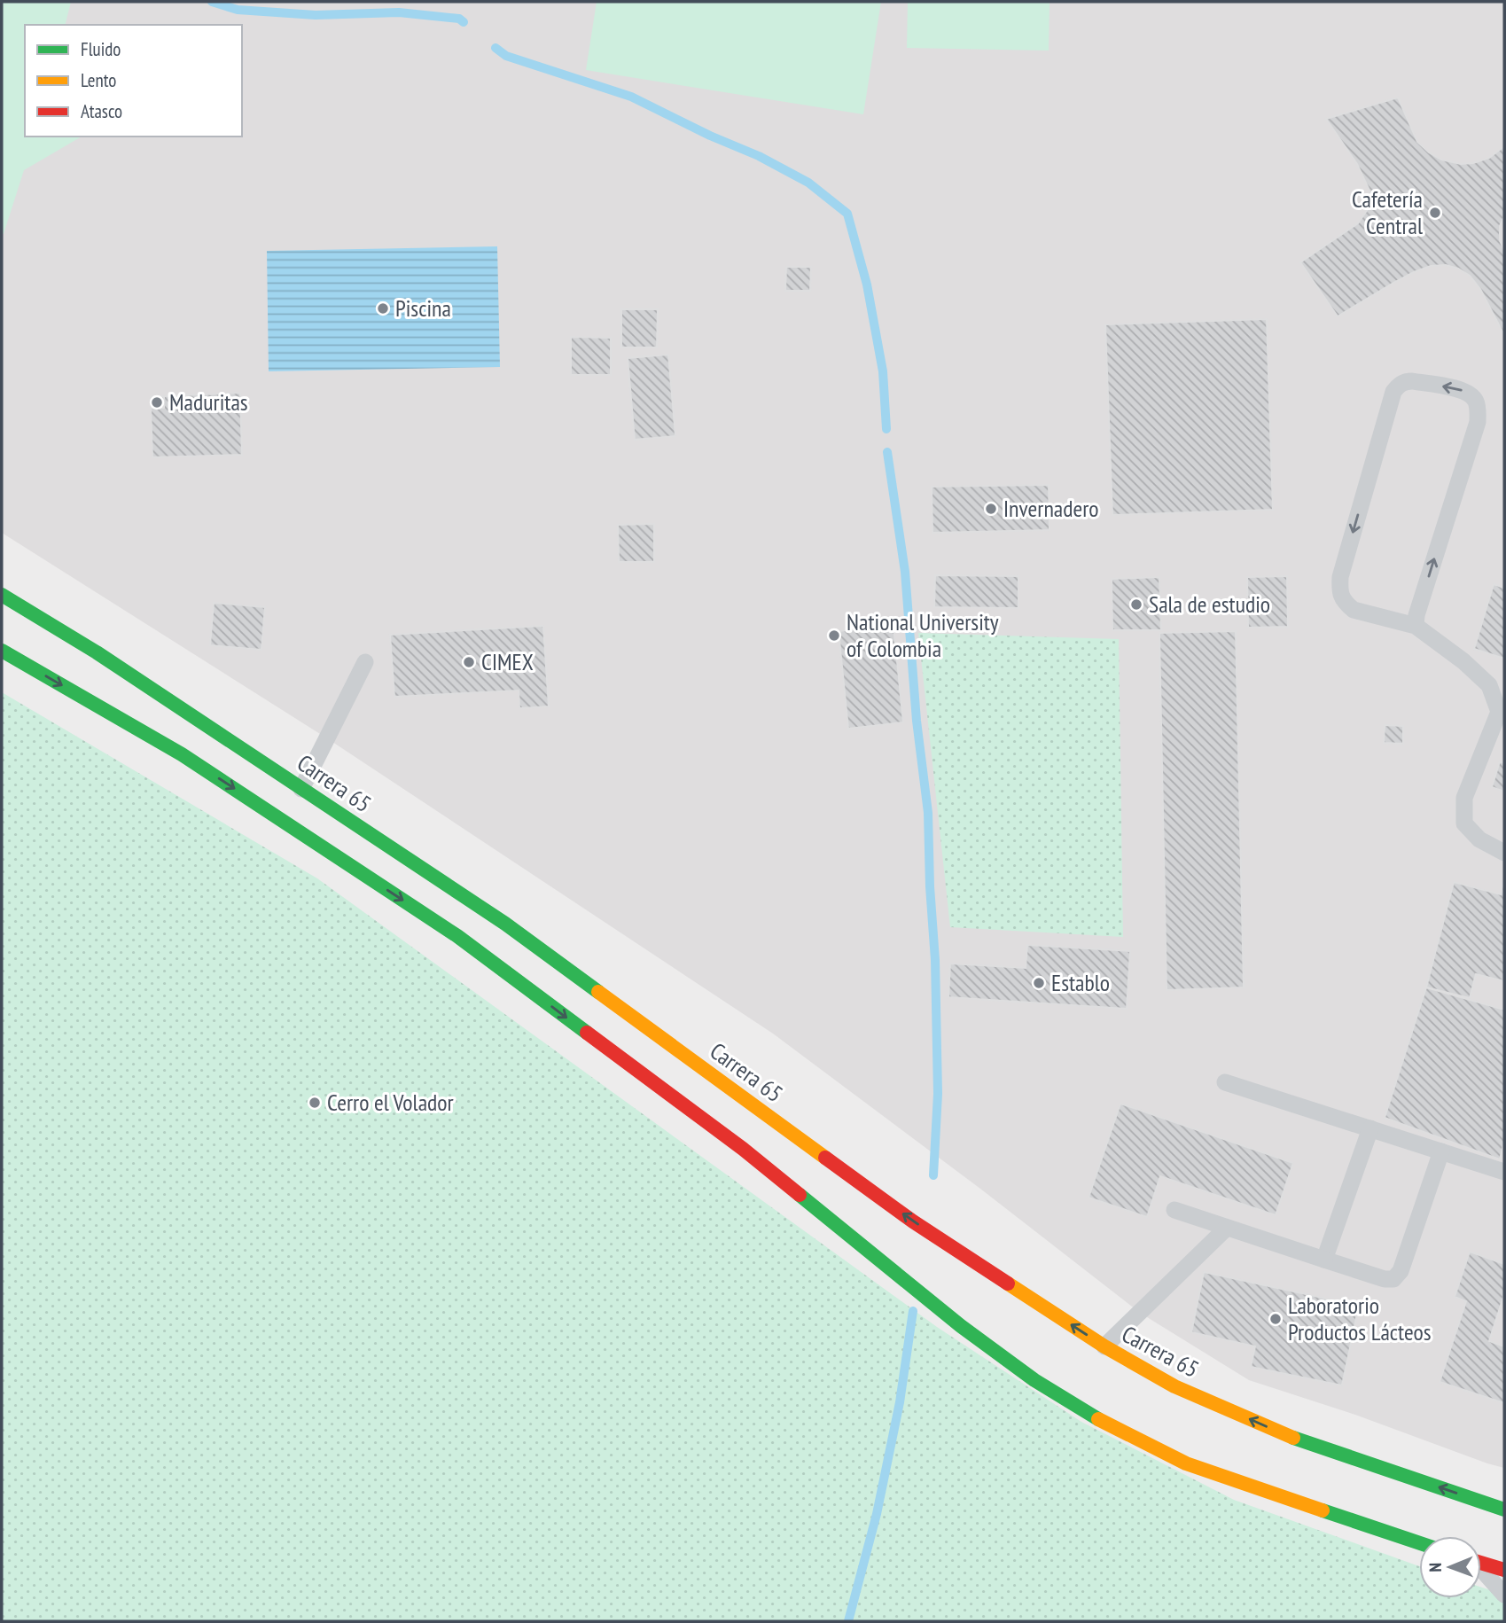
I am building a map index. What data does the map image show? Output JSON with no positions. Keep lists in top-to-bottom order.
{
  "streets": {
    "main road": ["Carrera 65"]
  },
  "places": [
    "Cafetería Central",
    "Piscina",
    "Maduritas",
    "Invernadero",
    "Sala de estudio",
    "National University of Colombia",
    "CIMEX",
    "Establo",
    "Cerro el Volador",
    "Laboratorio Productos Lácteos"
  ],
  "legend": ["Fluido", "Lento", "Atasco"],
  "north": "left"
}
